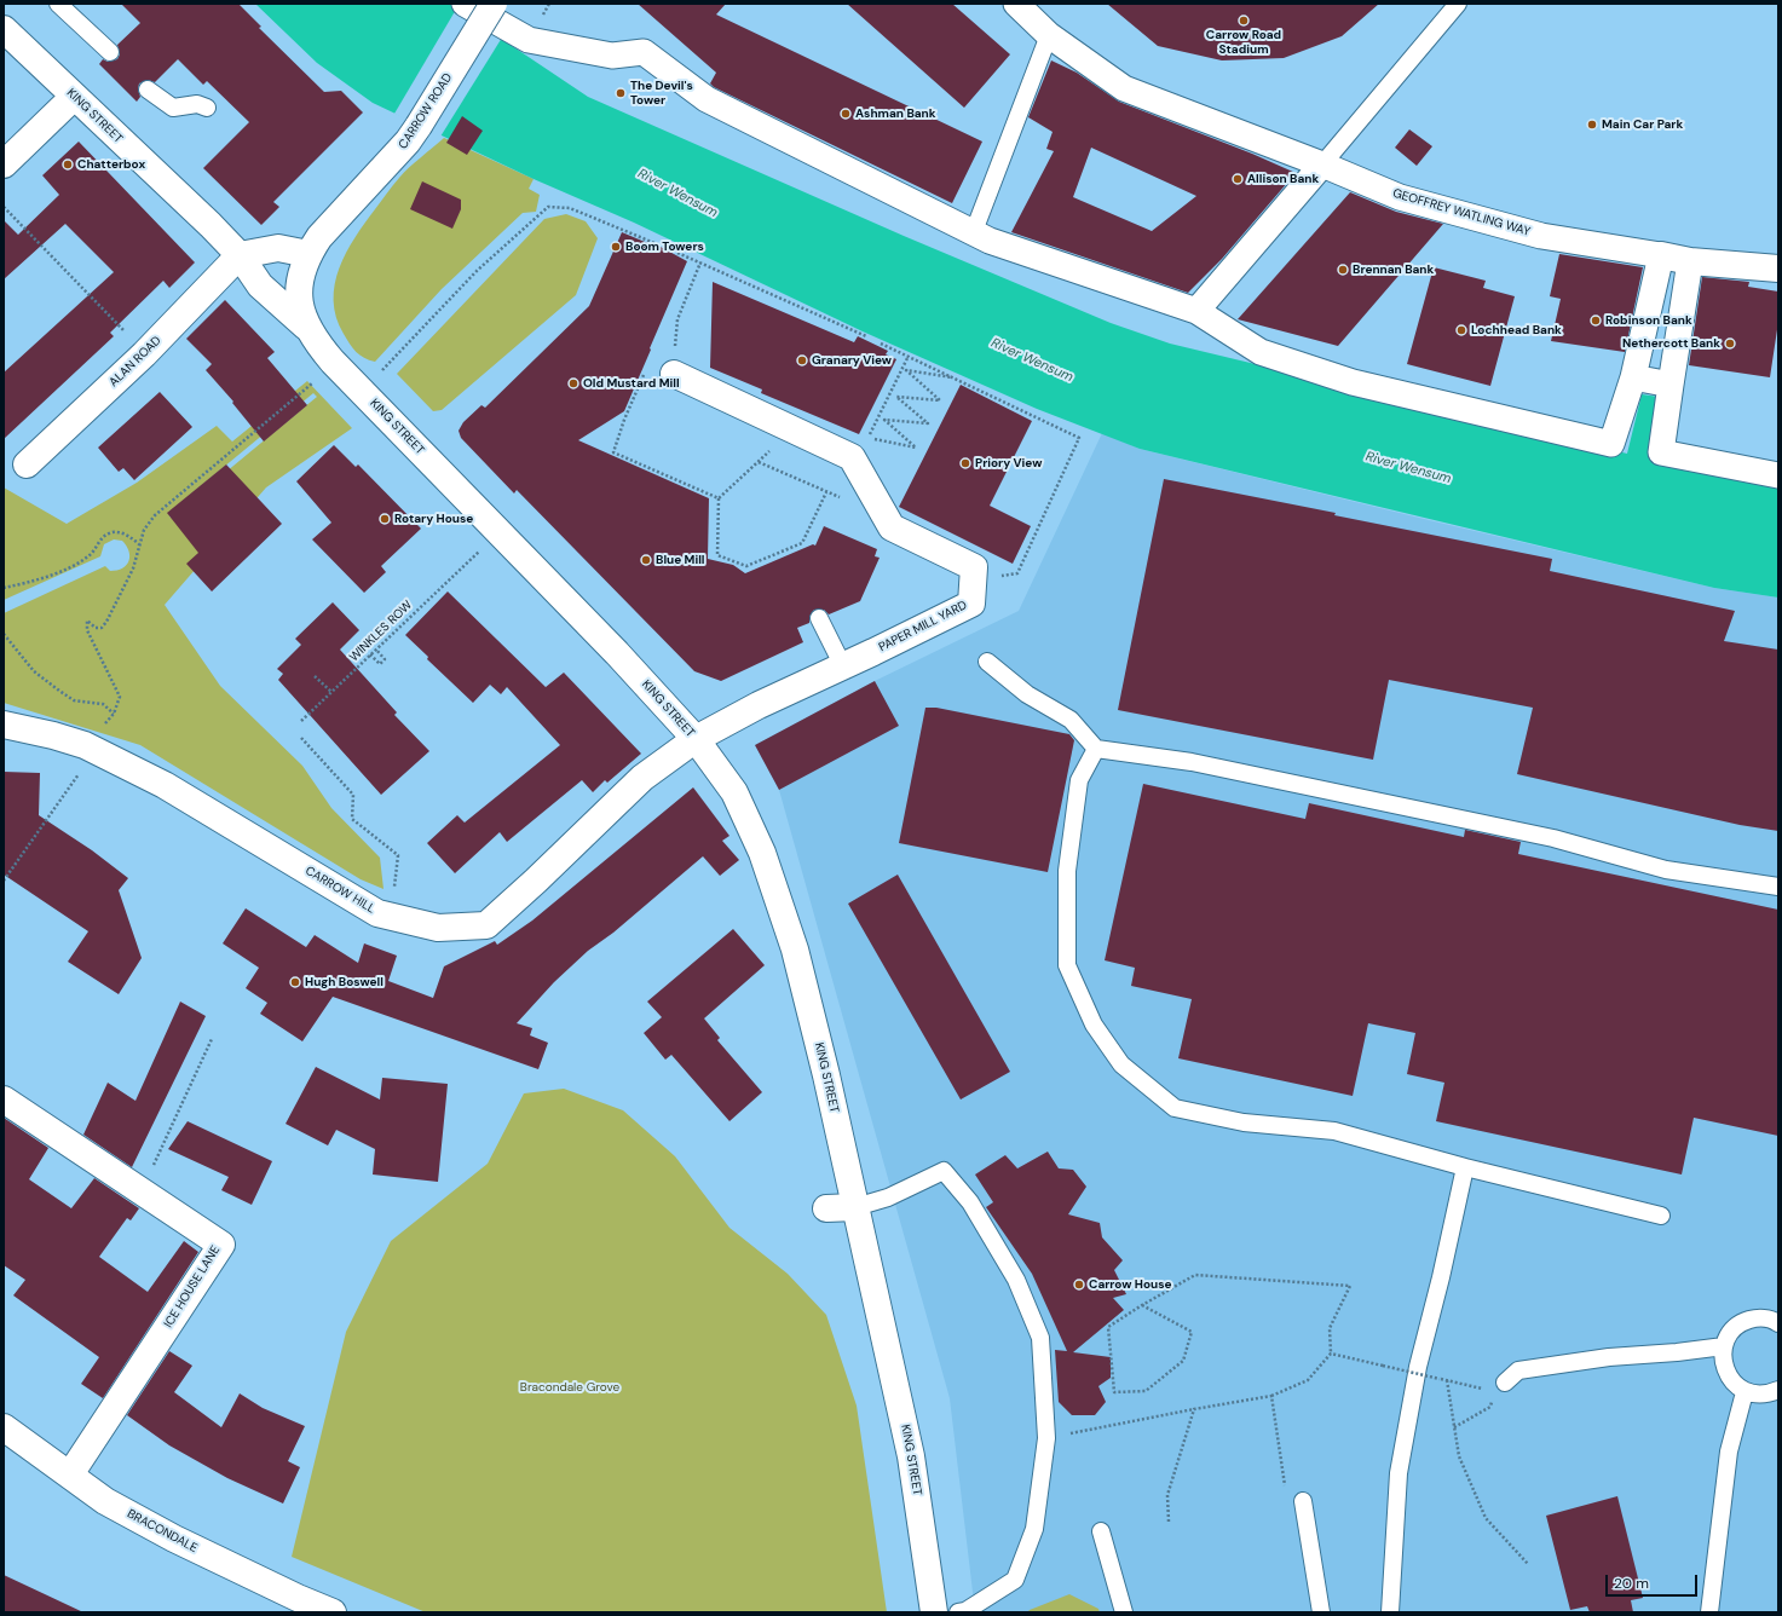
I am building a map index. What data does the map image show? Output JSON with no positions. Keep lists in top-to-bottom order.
{
  "streets": {
    "street": [
      "CARROW ROAD",
      "KING STREET",
      "GEOFFREY WATLING WAY",
      "ALAN ROAD",
      "PAPER MILL YARD",
      "CARROW HILL",
      "ICE HOUSE LANE",
      "BRACONDALE"
    ],
    "path": ["WINKLES ROW"]
  },
  "crossings": [
    ["CARROW ROAD", "KING STREET"],
    ["KING STREET", "ALAN ROAD"],
    ["KING STREET", "PAPER MILL YARD"],
    ["KING STREET", "CARROW HILL"],
    ["PAPER MILL YARD", "CARROW HILL"],
    ["ICE HOUSE LANE", "BRACONDALE"]
  ],
  "water": ["River Wensum"],
  "parks": ["Bracondale Grove"],
  "places": [
    "Carrow Road Stadium",
    "The Devil's Tower",
    "Ashman Bank",
    "Main Car Park",
    "Chatterbox",
    "Allison Bank",
    "Boom Towers",
    "Brennan Bank",
    "Robinson Bank",
    "Lochhead Bank",
    "Nethercott Bank",
    "Granary View",
    "Old Mustard Mill",
    "Priory View",
    "Rotary House",
    "Blue Mill",
    "Hugh Boswell",
    "Carrow House"
  ],
  "scale_bar": "20 m"
}
